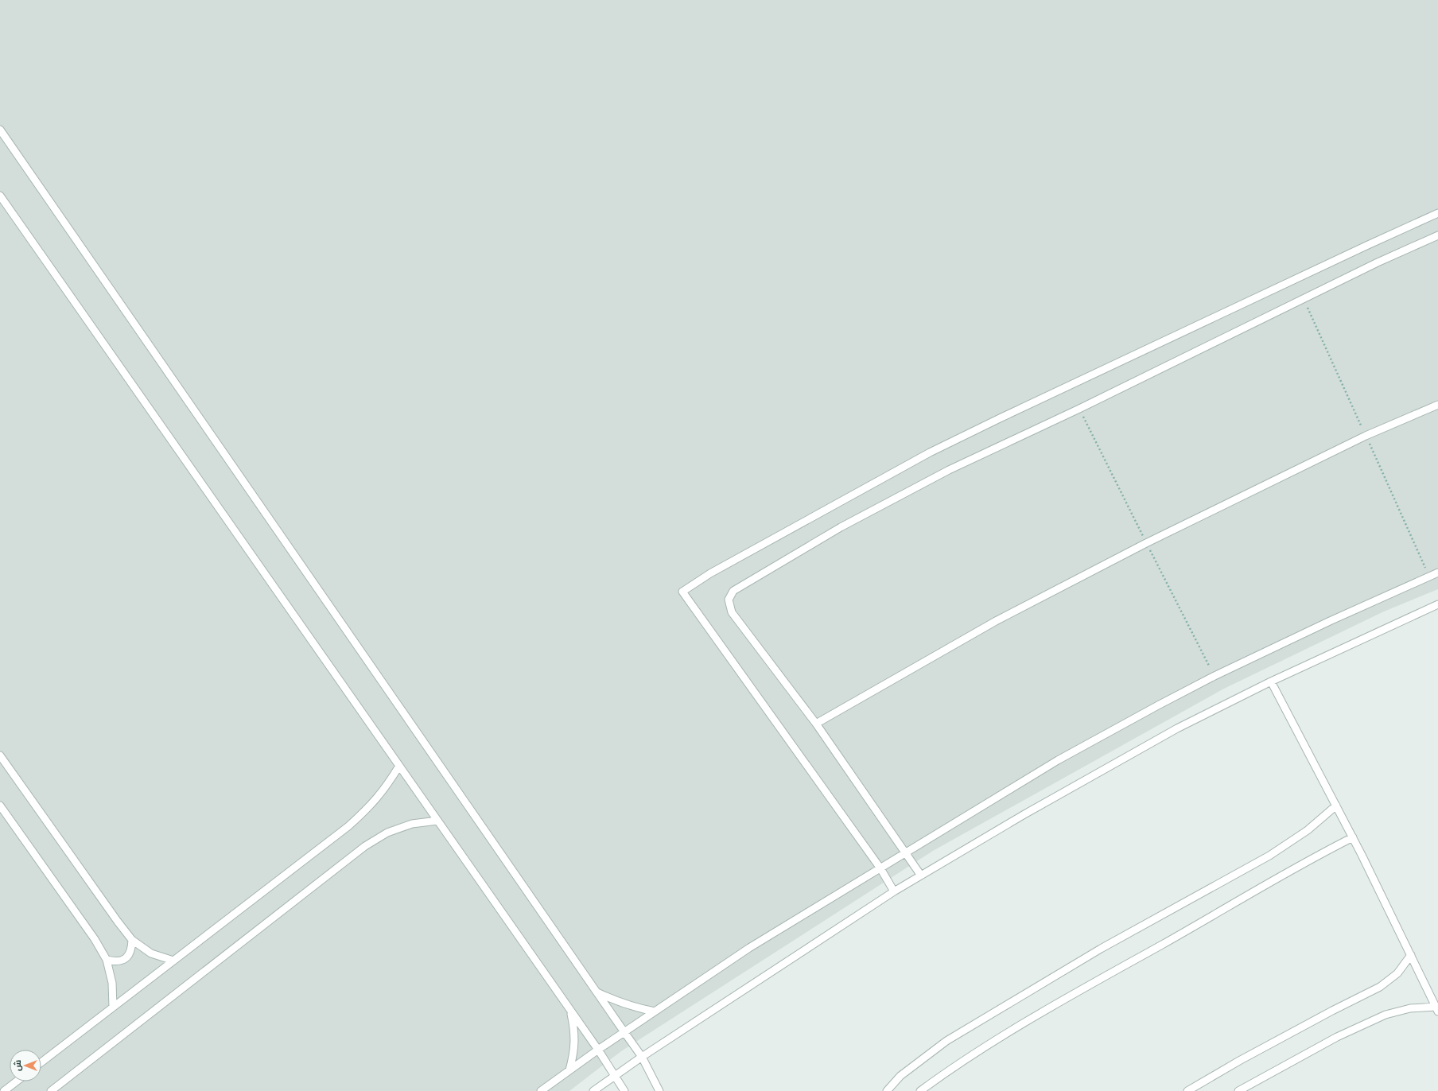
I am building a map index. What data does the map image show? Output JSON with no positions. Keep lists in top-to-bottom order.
{
  "north": "left"
}
